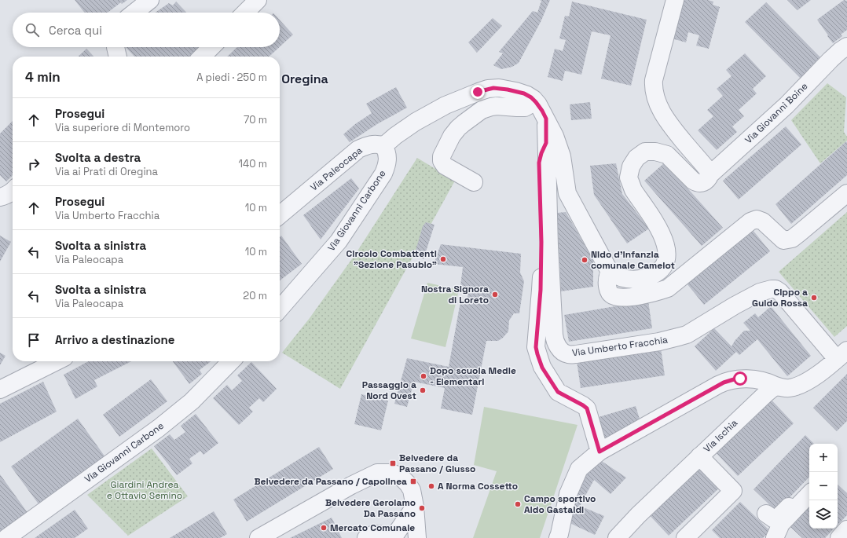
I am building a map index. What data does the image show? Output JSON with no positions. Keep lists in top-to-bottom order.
{
  "streets": {
    "street": [
      "Via Giovanni Boine",
      "Via Paleocapa",
      "Via Giovanni Carbone",
      "Via Umberto Fracchia",
      "Via Ischia"
    ]
  },
  "crossings": [
    ["Via Paleocapa", "Via Giovanni Carbone"]
  ],
  "districts": ["Oregina"],
  "parks": ["Giardini Andrea e Ottavio Semino"],
  "places": {
    "other": [
      "Circolo Combattenti \"Sezione Pasubio\"",
      "Nido d'infanzia comunale Camelot",
      "Nostra Signora di Loreto",
      "Cippo a Guido Rossa",
      "Dopo scuola Medie - Elementari",
      "Passaggio a Nord Ovest",
      "A Norma Cossetto",
      "Campo sportivo Aldo Gastaldi",
      "Belvedere Gerolamo Da Passano",
      "Mercato Comunale"
    ],
    "transit": ["Belvedere da Passano / Giusso", "Belvedere da Passano / Capolinea"]
  },
  "page": {
    "search": "Cerca qui",
    "heading": ["4 min", "A piedi · 250 m"],
    "list": [
      ["Prosegui", "Via superiore di Montemoro", "70 m"],
      ["Svolta a destra", "Via ai Prati di Oregina", "140 m"],
      ["Prosegui", "Via Umberto Fracchia", "10 m"],
      ["Svolta a sinistra", "Via Paleocapa", "10 m"],
      ["Svolta a sinistra", "Via Paleocapa", "20 m"],
      "Arrivo a destinazione"
    ],
    "map_buttons": ["+", "−"]
  }
}
